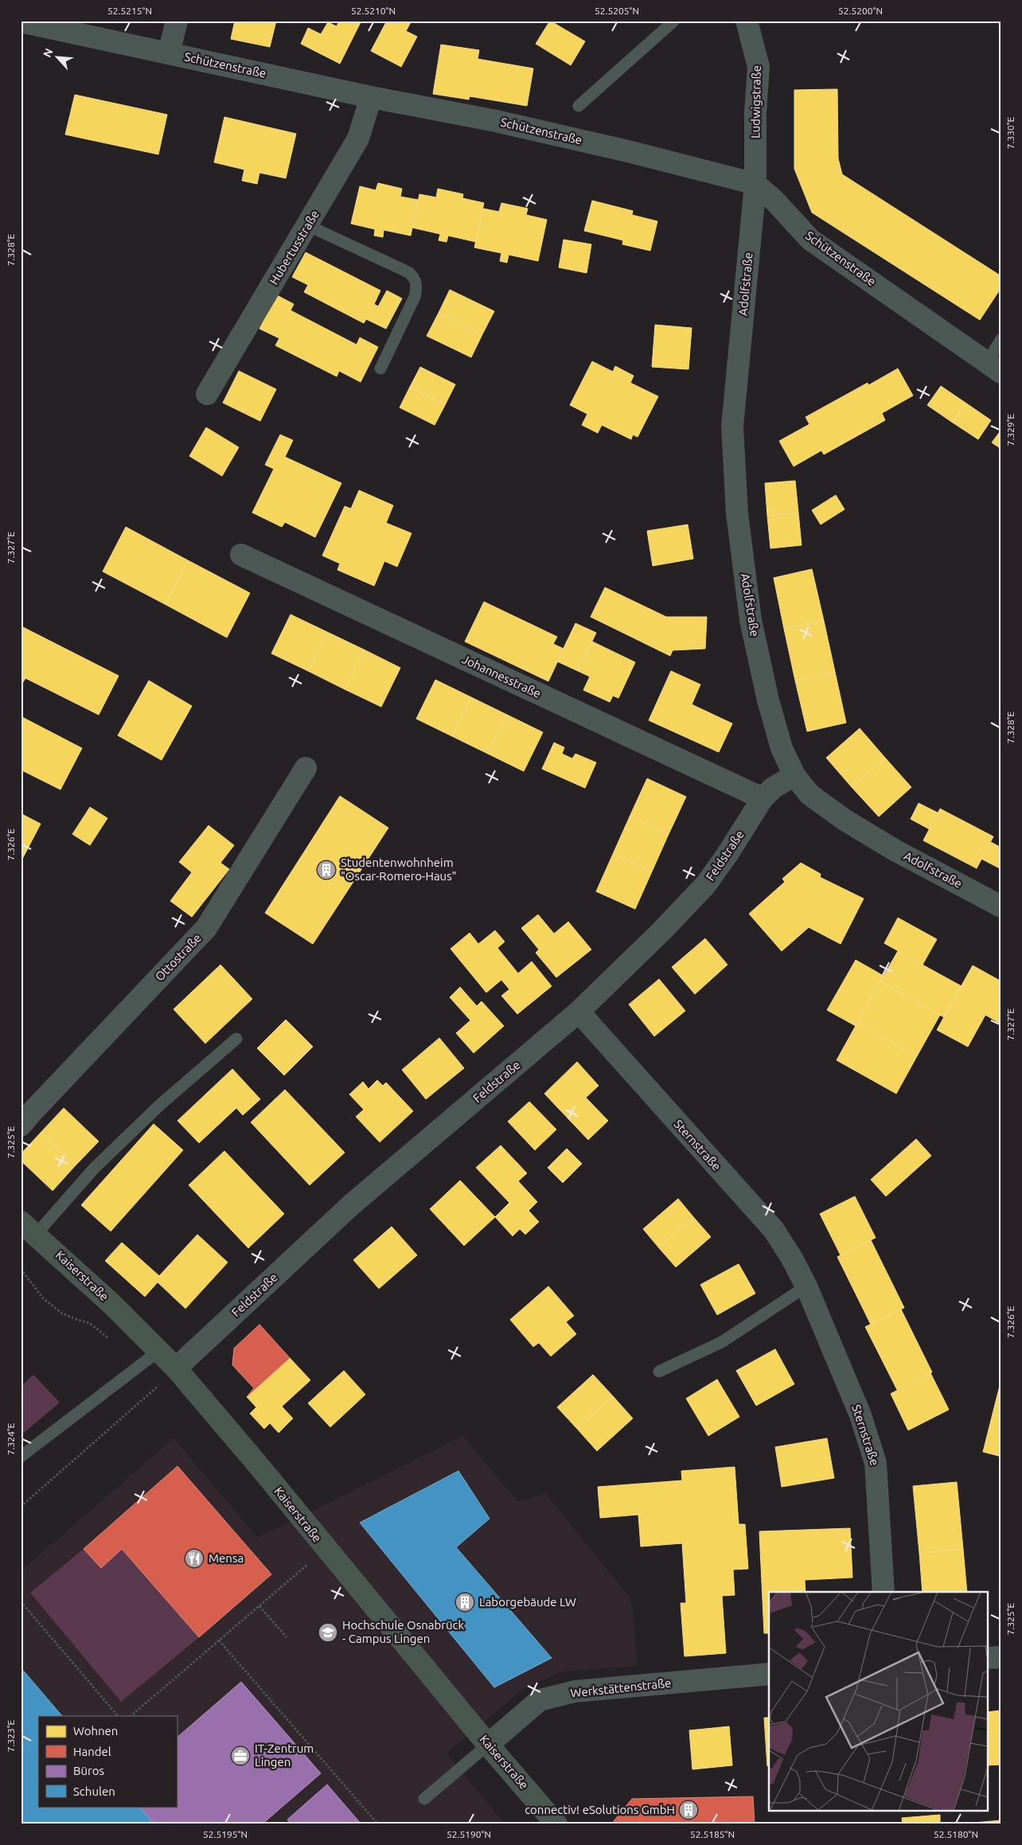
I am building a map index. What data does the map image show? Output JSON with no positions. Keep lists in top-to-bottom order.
{
  "streets": {
    "main road": ["Kaiserstraße"],
    "street": [
      "Schützenstraße",
      "Ludwigstraße",
      "Hubertusstraße",
      "Adolfstraße",
      "Johannesstraße",
      "Feldstraße",
      "Ottostraße",
      "Sternstraße",
      "Werkstättenstraße"
    ]
  },
  "crossings": [
    ["Schützenstraße", "Ludwigstraße"],
    ["Schützenstraße", "Hubertusstraße"],
    ["Schützenstraße", "Adolfstraße"],
    ["Ludwigstraße", "Adolfstraße"],
    ["Adolfstraße", "Feldstraße"],
    ["Johannesstraße", "Feldstraße"],
    ["Feldstraße", "Sternstraße"],
    ["Feldstraße", "Kaiserstraße"],
    ["Kaiserstraße", "Werkstättenstraße"]
  ],
  "places": {
    "building": ["Studentenwohnheim \"Oscar-Romero-Haus\"", "Laborgebäude LW", "connectiv! eSolutions GmbH"],
    "restaurant": ["Mensa"],
    "school or university": ["Hochschule Osnabrück - Campus Lingen"],
    "office": ["IT-Zentrum Lingen"]
  },
  "legend": [
    "Wohnen",
    "Handel",
    "Büros",
    "Schulen"
  ],
  "north": "top left",
  "coordinates": [
    "52.5215°N",
    "52.5210°N",
    "52.5205°N",
    "52.5200°N",
    "7.330°E",
    "7.328°E",
    "7.329°E",
    "7.327°E",
    "7.326°E",
    "7.325°E",
    "7.324°E",
    "7.323°E",
    "52.5195°N",
    "52.5190°N",
    "52.5185°N",
    "52.5180°N"
  ]
}
